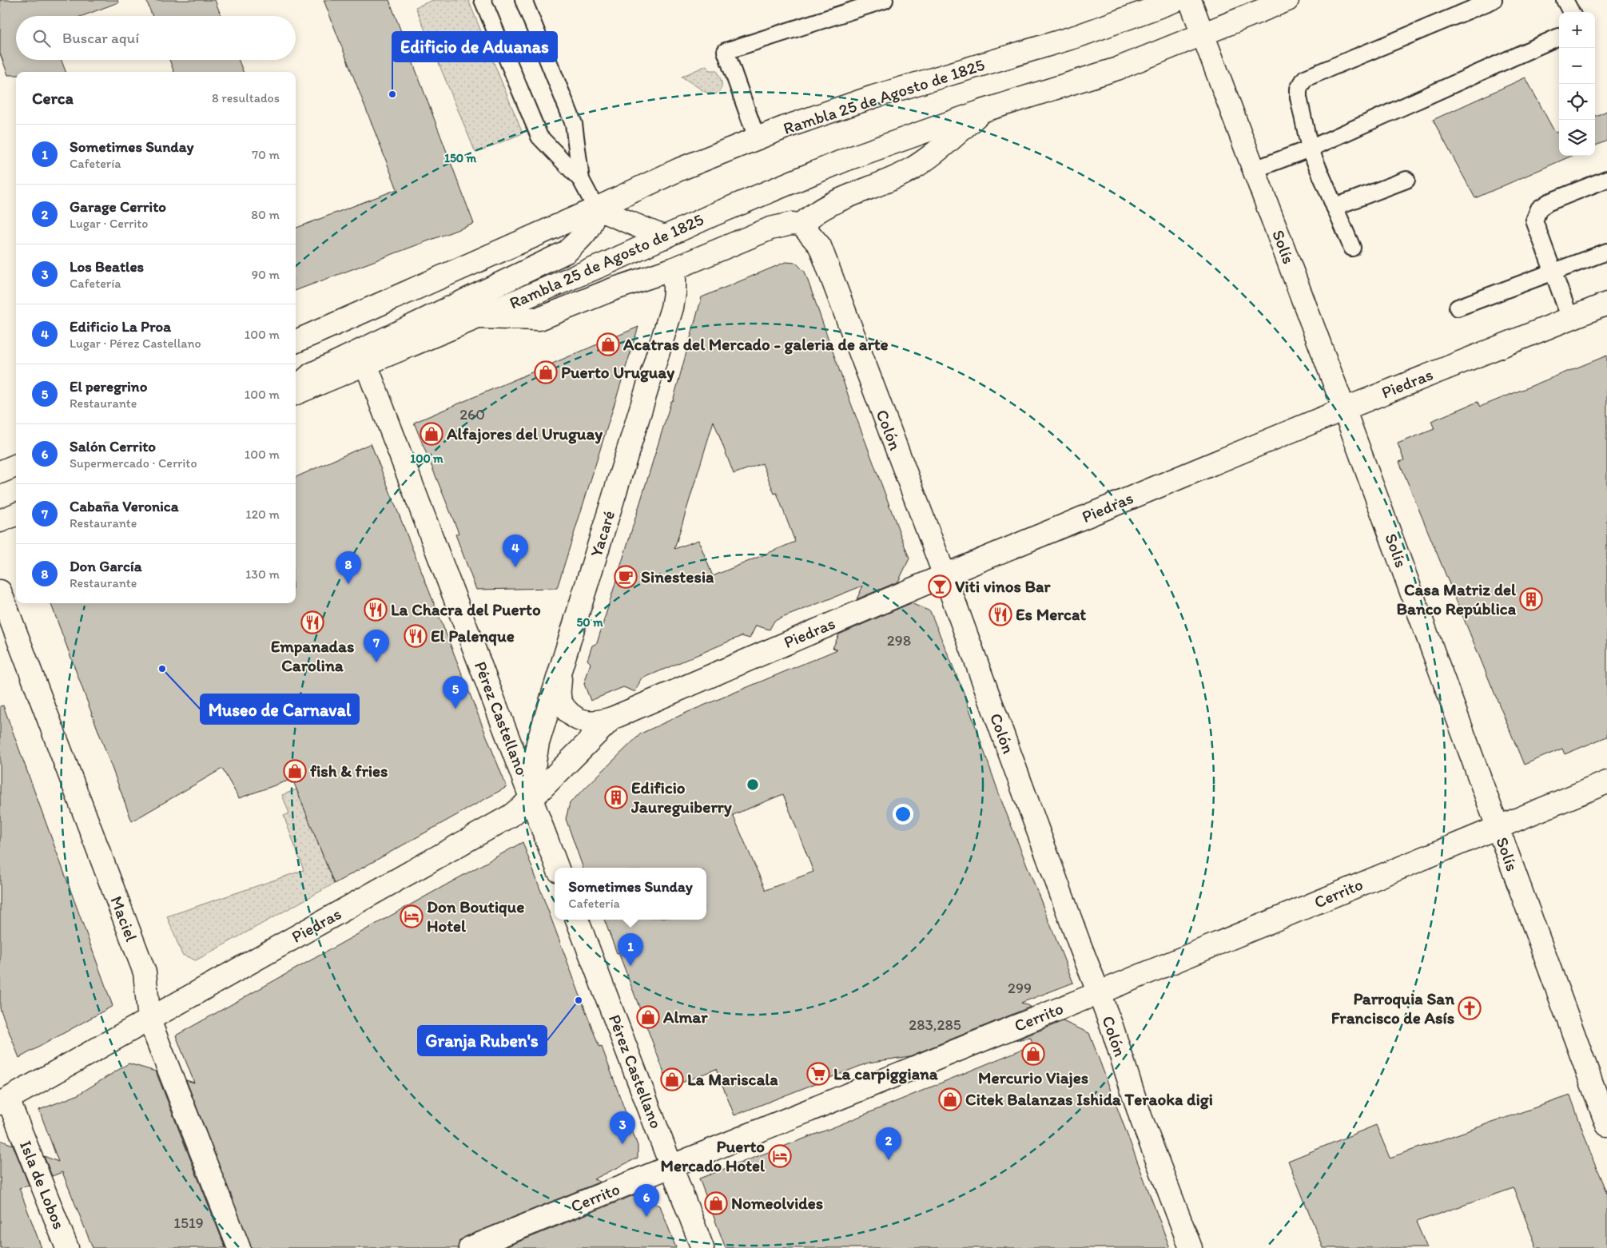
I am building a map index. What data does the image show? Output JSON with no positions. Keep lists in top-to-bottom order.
{
  "streets": {
    "street": [
      "Rambla 25 de Agosto de 1825",
      "Solís",
      "Piedras",
      "Colón",
      "Yacaré",
      "Pérez Castellano",
      "Cerrito",
      "Maciel",
      "Isla de Lobos"
    ]
  },
  "crossings": [
    ["Rambla 25 de Agosto de 1825", "Solís"],
    ["Rambla 25 de Agosto de 1825", "Colón"],
    ["Rambla 25 de Agosto de 1825", "Yacaré"],
    ["Rambla 25 de Agosto de 1825", "Pérez Castellano"],
    ["Solís", "Piedras"],
    ["Solís", "Cerrito"],
    ["Piedras", "Colón"],
    ["Piedras", "Yacaré"],
    ["Piedras", "Pérez Castellano"],
    ["Piedras", "Maciel"],
    ["Piedras", "Isla de Lobos"],
    ["Colón", "Cerrito"],
    ["Yacaré", "Pérez Castellano"],
    ["Pérez Castellano", "Cerrito"]
  ],
  "places": {
    "other": ["Edificio de Aduanas", "Museo de Carnaval", "Granja Ruben's"],
    "shop": [
      "Acatras del Mercado - galeria de arte",
      "Puerto Uruguay",
      "Alfajores del Uruguay",
      "fish & fries",
      "Almar",
      "Mercurio Viajes",
      "La Mariscala",
      "Citek Balanzas Ishida Teraoka digi",
      "Nomeolvides"
    ],
    "cafe": ["Sinestesia"],
    "bar": ["Viti vinos Bar"],
    "building": ["Casa Matriz del Banco República", "Edificio Jaureguiberry"],
    "restaurant": [
      "La Chacra del Puerto",
      "Es Mercat",
      "Empanadas Carolina",
      "El Palenque"
    ],
    "hotel": ["Don Boutique Hotel", "Puerto Mercado Hotel"],
    "church": ["Parroquia San Francisco de Asís"],
    "supermarket": ["La carpiggiana"]
  },
  "house_numbers": [
    "260",
    "298",
    "299",
    "283,285",
    "1519"
  ],
  "page": {
    "map_buttons": ["+", "−"],
    "search": "Buscar aquí",
    "heading": ["Cerca", "8 resultados"],
    "list": [
      {
        "mark": "1",
        "name": "Sometimes Sunday",
        "note": "Cafetería",
        "value": "70 m"
      },
      {
        "mark": "2",
        "name": "Garage Cerrito",
        "note": "Lugar · Cerrito",
        "value": "80 m"
      },
      {
        "mark": "3",
        "name": "Los Beatles",
        "note": "Cafetería",
        "value": "90 m"
      },
      {
        "mark": "4",
        "name": "Edificio La Proa",
        "note": "Lugar · Pérez Castellano",
        "value": "100 m"
      },
      {
        "mark": "5",
        "name": "El peregrino",
        "note": "Restaurante",
        "value": "100 m"
      },
      {
        "mark": "6",
        "name": "Salón Cerrito",
        "note": "Supermercado · Cerrito",
        "value": "100 m"
      },
      {
        "mark": "7",
        "name": "Cabaña Veronica",
        "note": "Restaurante",
        "value": "120 m"
      },
      {
        "mark": "8",
        "name": "Don García",
        "note": "Restaurante",
        "value": "130 m"
      }
    ],
    "pins": [
      "4",
      "8",
      "7",
      "5",
      "1",
      "3",
      "2",
      "6"
    ],
    "popup": ["Sometimes Sunday", "Cafetería"]
  },
  "rings": ["150 m", "100 m", "50 m"]
}
